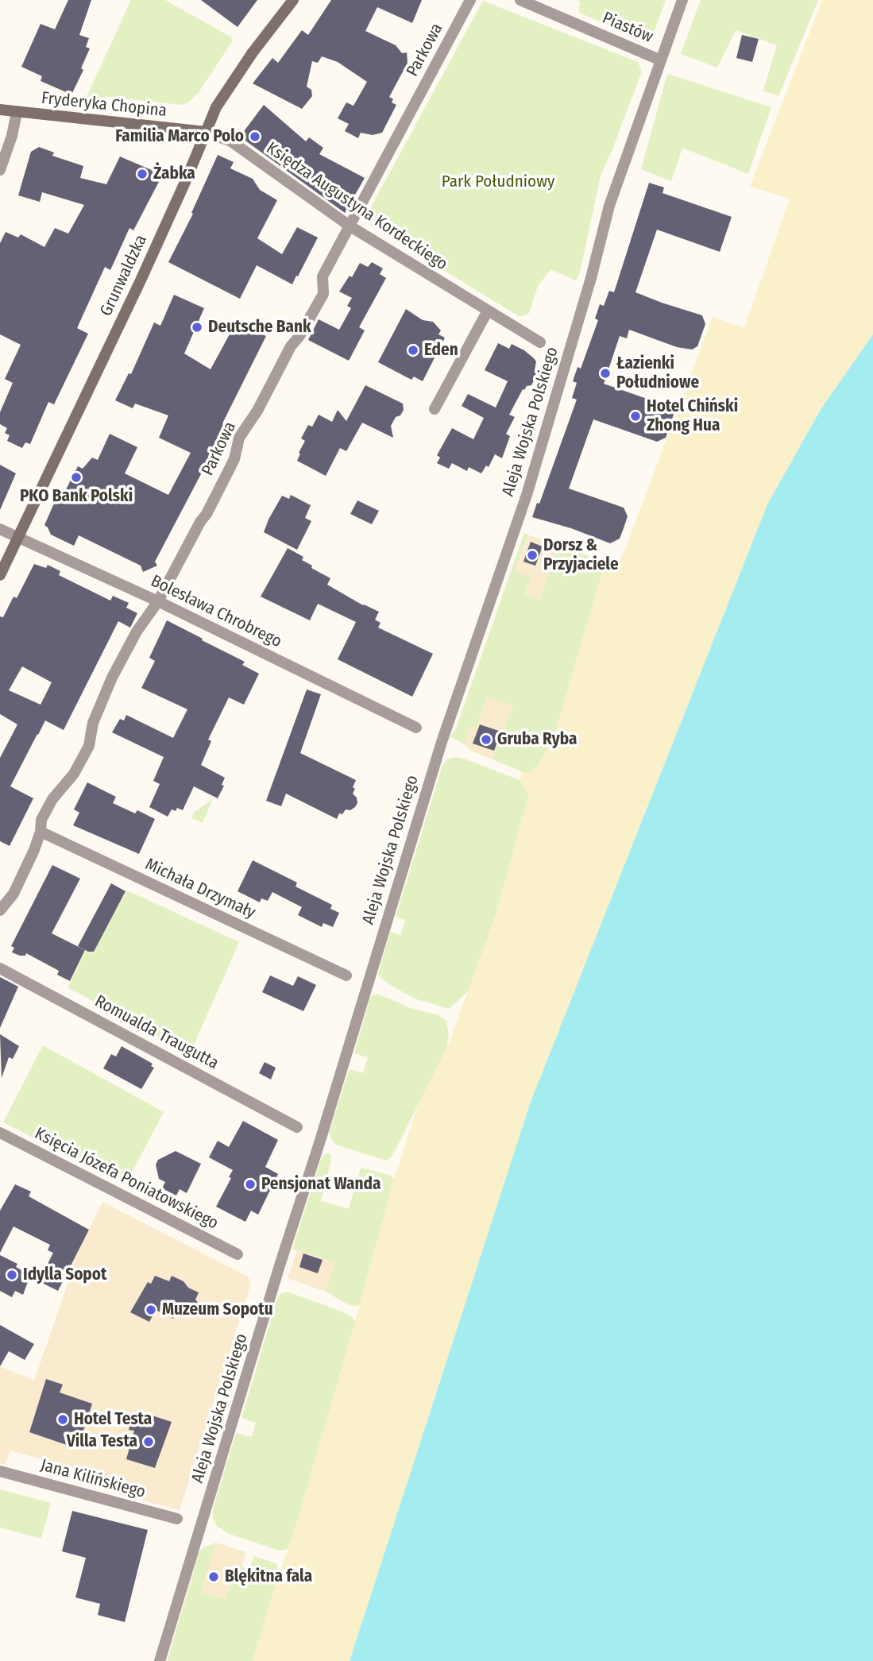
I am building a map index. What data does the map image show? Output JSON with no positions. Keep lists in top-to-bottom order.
{
  "streets": {
    "street": [
      "Piastów",
      "Parkowa",
      "Fryderyka Chopina",
      "Księdza Augustyna Kordeckiego",
      "Grunwaldzka",
      "Aleja Wojska Polskiego",
      "Bolesława Chrobrego",
      "Michała Drzymały",
      "Romualda Traugutta",
      "Księcia Józefa Poniatowskiego",
      "Jana Kilińskiego"
    ]
  },
  "crossings": [
    ["Piastów", "Aleja Wojska Polskiego"],
    ["Parkowa", "Księdza Augustyna Kordeckiego"],
    ["Parkowa", "Bolesława Chrobrego"],
    ["Parkowa", "Michała Drzymały"],
    ["Fryderyka Chopina", "Księdza Augustyna Kordeckiego"],
    ["Fryderyka Chopina", "Grunwaldzka"],
    ["Księdza Augustyna Kordeckiego", "Grunwaldzka"],
    ["Grunwaldzka", "Bolesława Chrobrego"]
  ],
  "parks": ["Park Południowy"],
  "places": [
    "Familia Marco Polo",
    "Żabka",
    "Deutsche Bank",
    "Eden",
    "Łazienki Południowe",
    "Hotel Chiński Zhong Hua",
    "PKO Bank Polski",
    "Dorsz & Przyjaciele",
    "Gruba Ryba",
    "Pensjonat Wanda",
    "Idylla Sopot",
    "Muzeum Sopotu",
    "Hotel Testa",
    "Villa Testa",
    "Blękitna fala"
  ]
}
